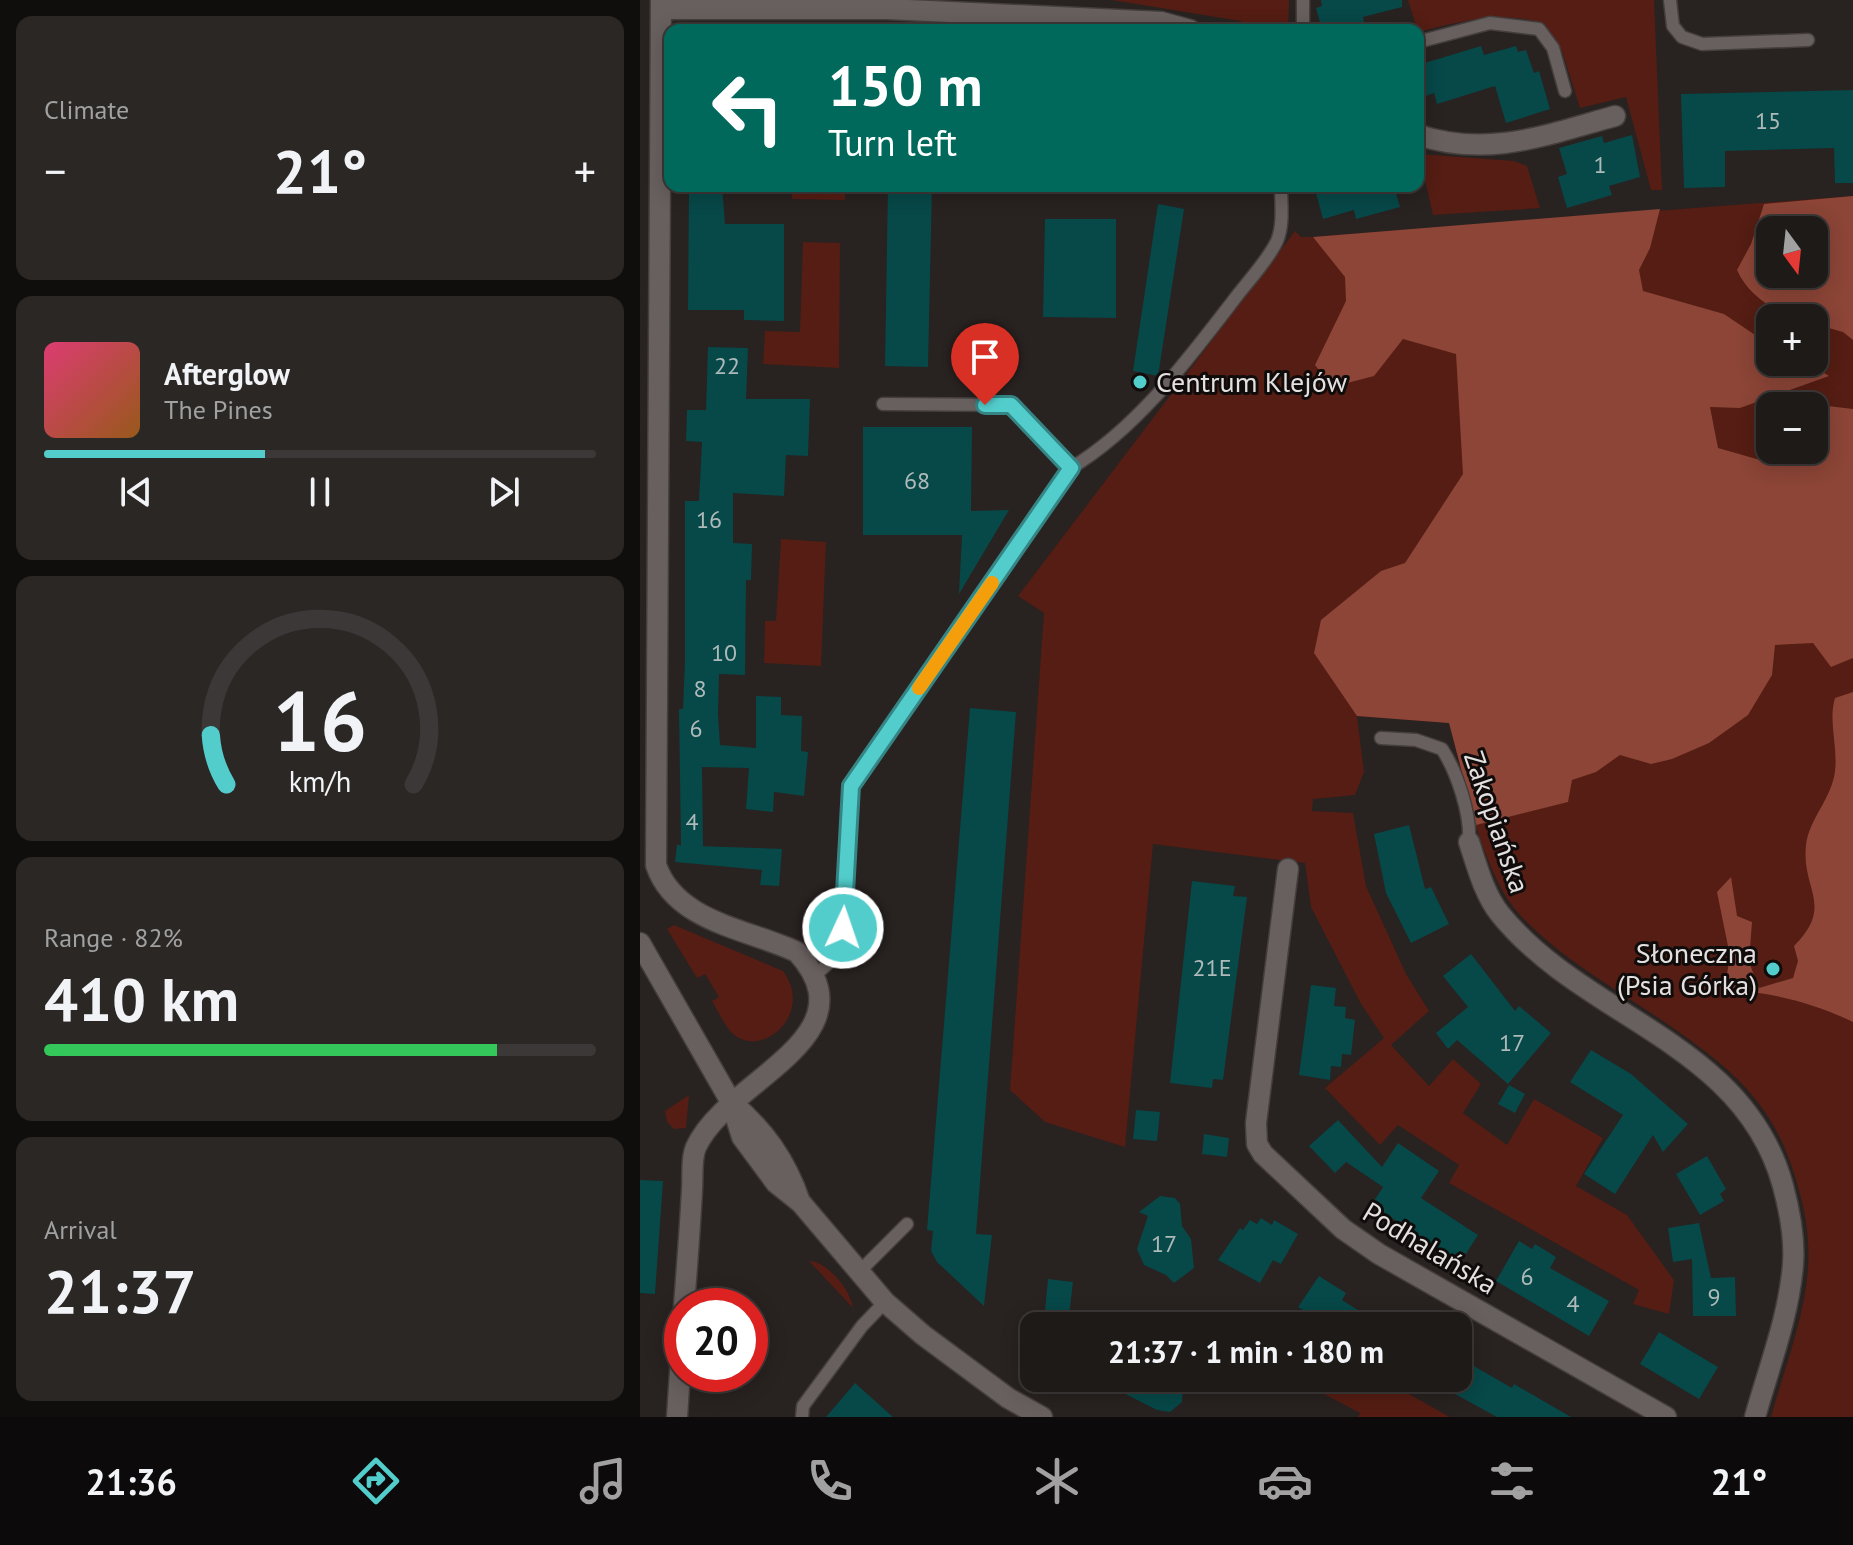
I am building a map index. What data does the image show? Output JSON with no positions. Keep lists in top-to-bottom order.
{
  "streets": {
    "street": ["Zakopiańska", "Podhalańska"]
  },
  "places": ["Centrum Klejów", "Słoneczna (Psia Górka)"],
  "house_numbers": [
    "15",
    "1",
    "22",
    "68",
    "16",
    "10",
    "8",
    "6",
    "4",
    "21E",
    "17",
    "17",
    "6",
    "9",
    "4"
  ],
  "north": "bottom",
  "page": {
    "tile": [
      "Climate",
      ["Range · 82%", "410 km"],
      ["Arrival", "21:37"]
    ],
    "turn": ["150 m", "Turn left"],
    "heat": ["−", "21°", "+"],
    "map_buttons": ["+", "−"],
    "song": ["Afterglow", "The Pines"],
    "limit": "20",
    "trip": "21:37 · 1 min · 180 m",
    "tabs": ["21:36", "21°"],
    "gauge": ["16", "km/h"]
  }
}
